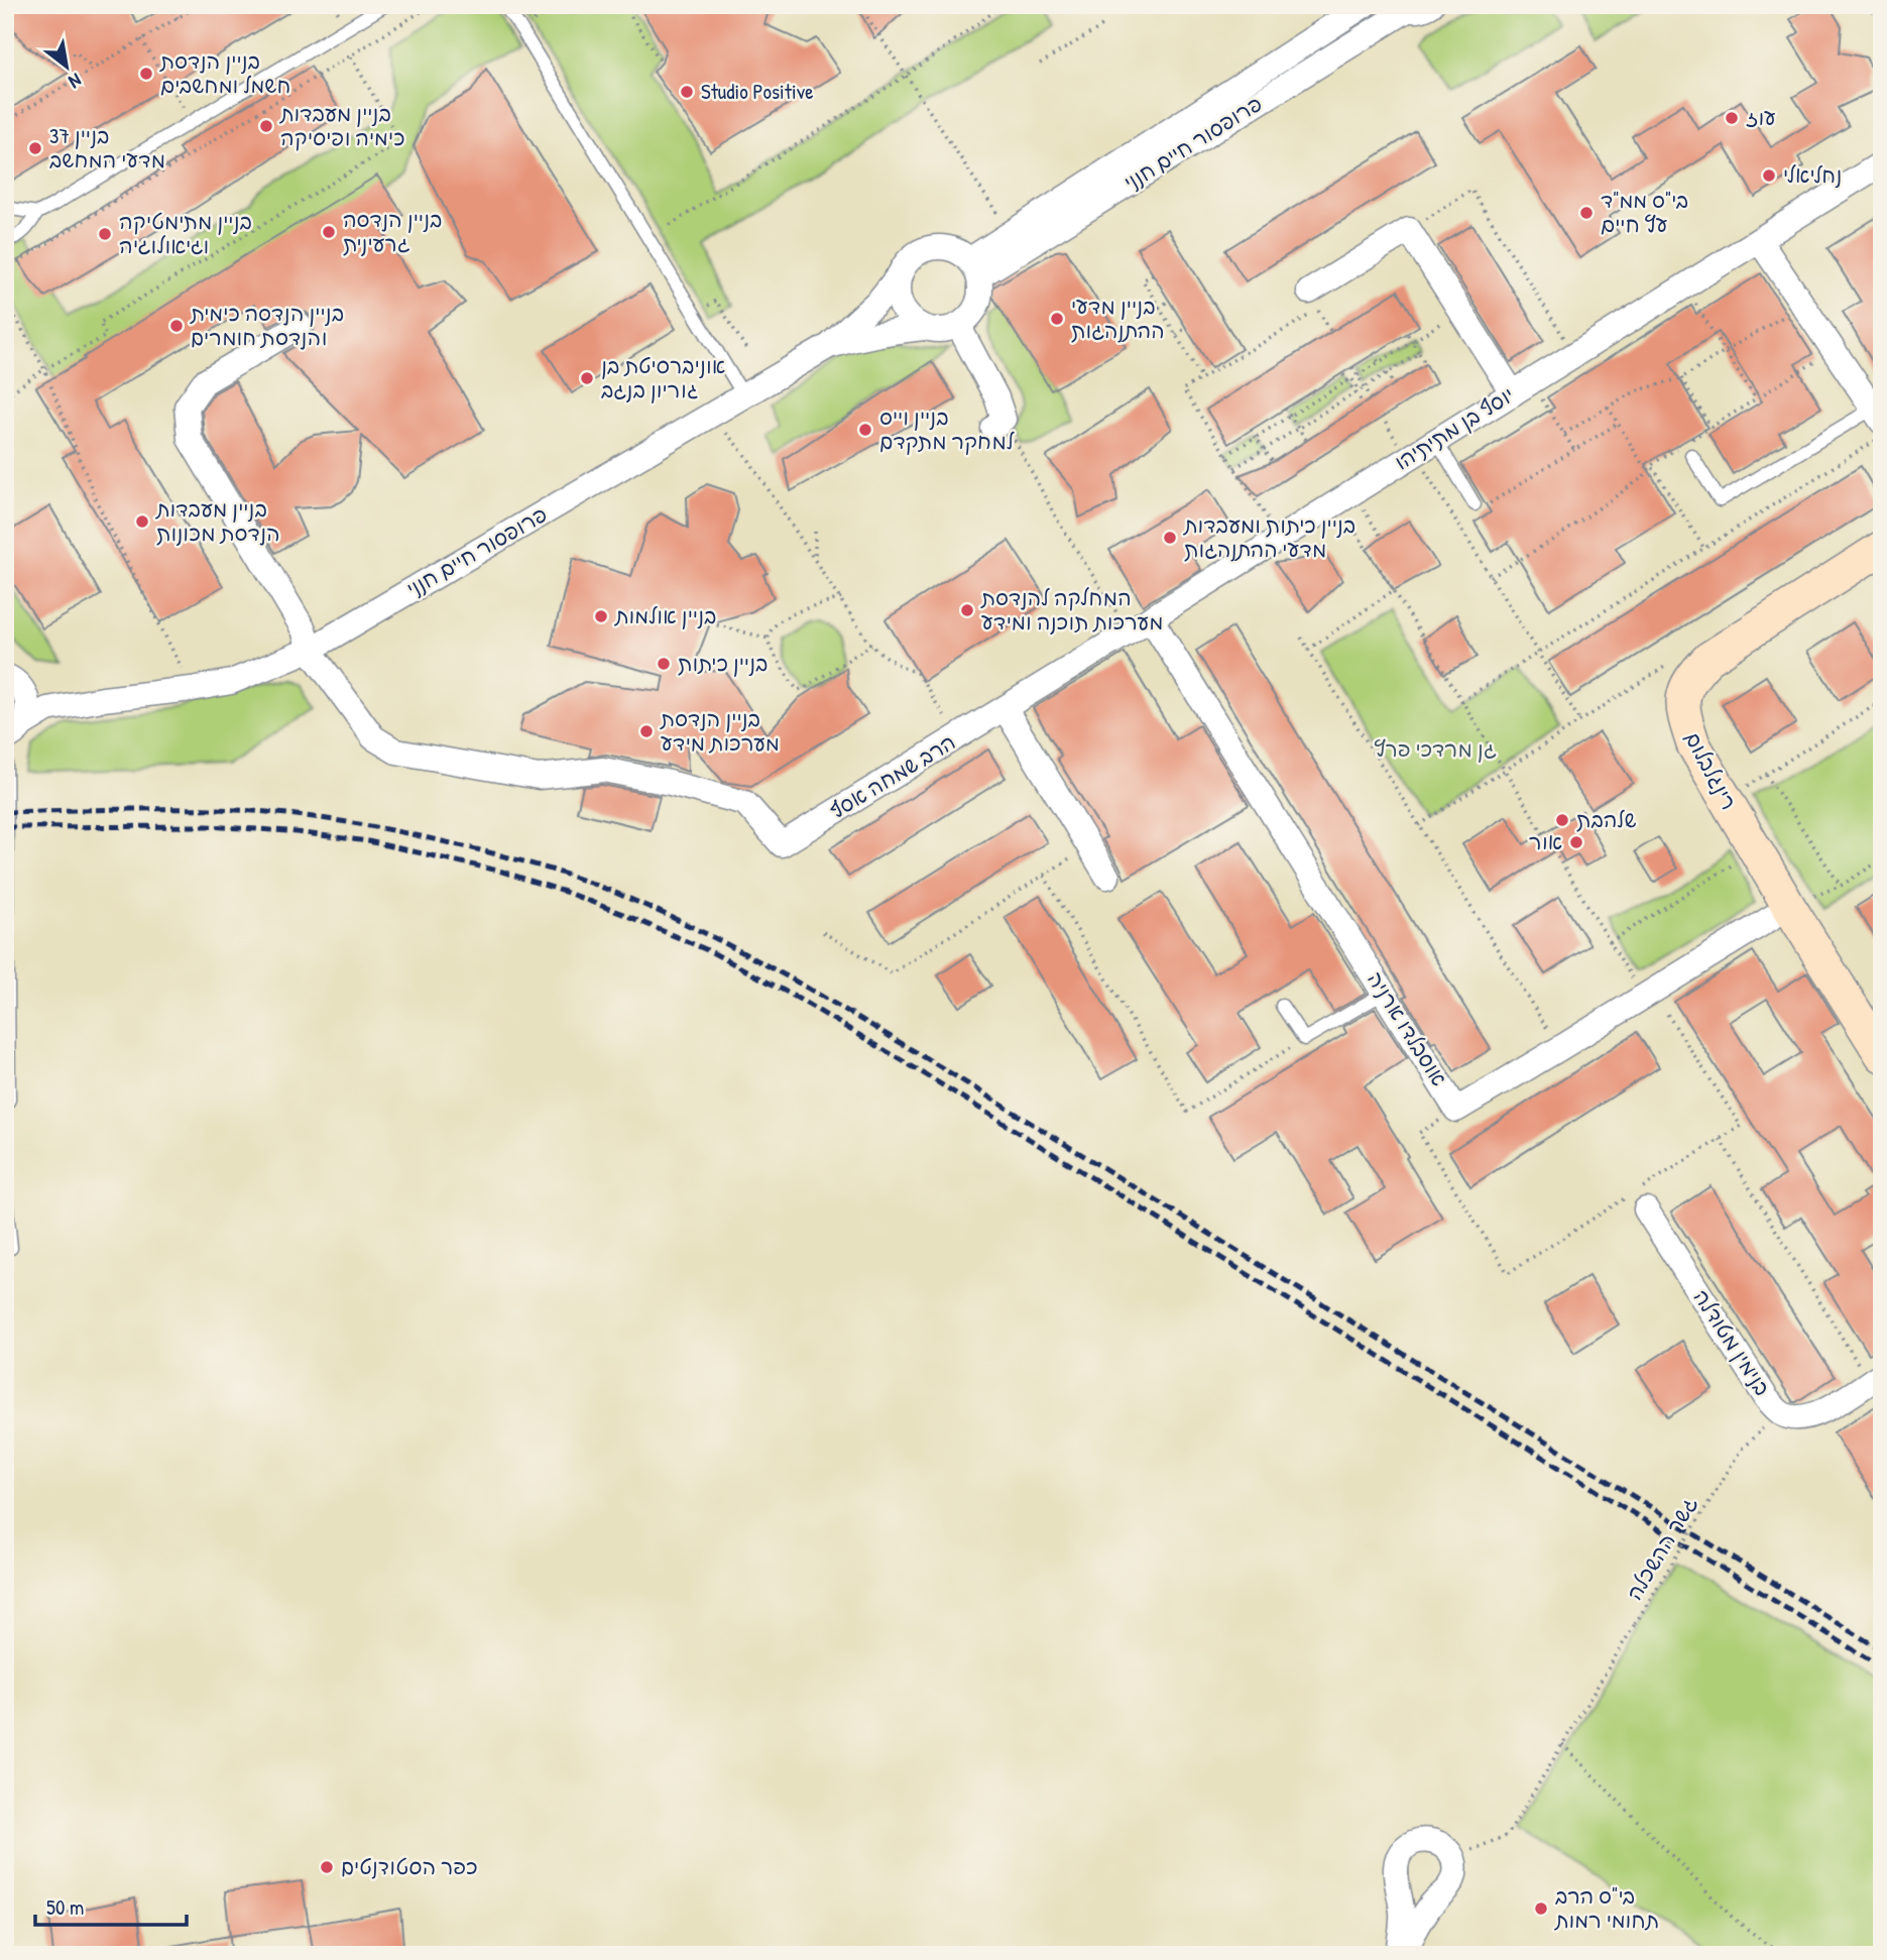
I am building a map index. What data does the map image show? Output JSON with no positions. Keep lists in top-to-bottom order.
{
  "streets": {
    "street": [
      "פרופסור חיים חנני",
      "יוסף בן מתיתיהו",
      "רינגלבלום",
      "הרב שמחה אסף",
      "אוסבלדו ארניה",
      "בנימין מטודלה"
    ],
    "path": ["גשר ההשכלה"]
  },
  "crossings": [
    ["פרופסור חיים חנני", "הרב שמחה אסף"],
    ["יוסף בן מתיתיהו", "הרב שמחה אסף"],
    ["יוסף בן מתיתיהו", "אוסבלדו ארניה"],
    ["רינגלבלום", "אוסבלדו ארניה"],
    ["הרב שמחה אסף", "אוסבלדו ארניה"]
  ],
  "parks": ["גן מרדכי פרץ"],
  "places": [
    "בניין הנדסת חשמל ומחשבים",
    "Studio Positive",
    "עוז",
    "בניין מעבדות כימיה ופיסיקה",
    "בניין 37 מדעי המחשב",
    "נחליאלי",
    "בי\"ס ממ\"ד עץ חיים",
    "בניין הנדסה גרעינית",
    "בניין מתימטיקה וגיאולוגיה",
    "בניין מדעי ההתנהגות",
    "בניין הנדסה כימית והנדסת חומרים",
    "אוניברסיטת בן גוריון בנגב",
    "בניין וייס למחקר מתקדם",
    "בניין מעבדות הנדסת מכונות",
    "בניין כיתות ומעבדות מדעי ההתנהגות",
    "המחלקה להנדסת מערכות תוכנה ומידע",
    "בניין אולמות",
    "בניין כיתות",
    "בניין הנדסת מערכות מידע",
    "שלהבת",
    "אור",
    "כפר הסטודנטים",
    "בי\"ס הרב תחומי רמות"
  ],
  "scale_bar": "50 m",
  "north": "bottom right"
}
